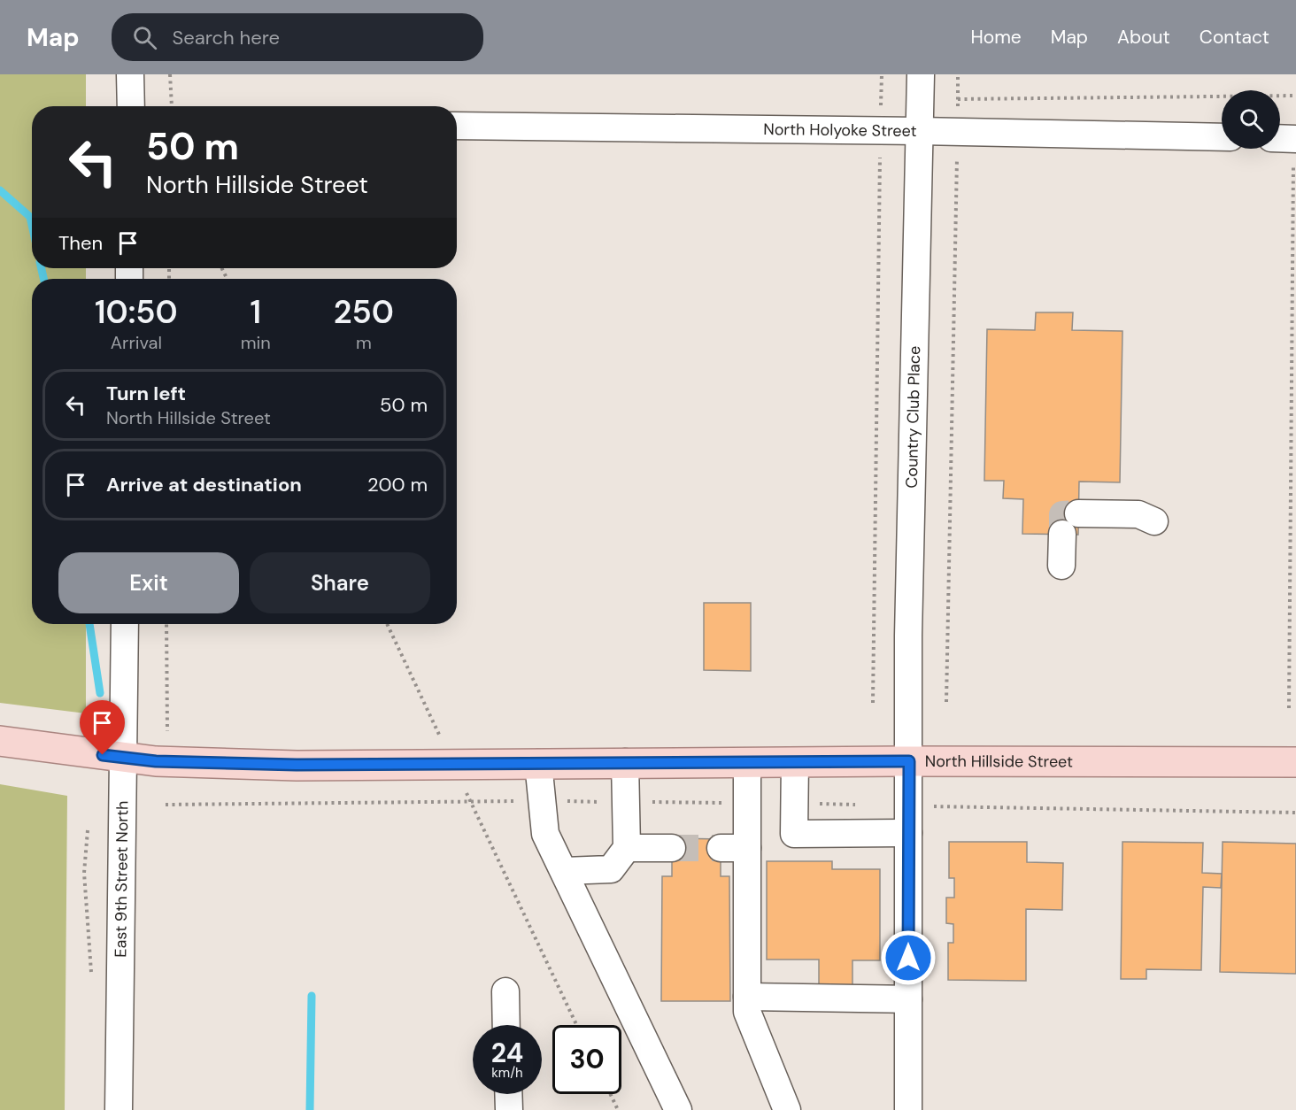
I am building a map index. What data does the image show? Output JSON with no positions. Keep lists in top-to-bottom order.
{
  "streets": {
    "main road": ["North Hillside Street"],
    "street": ["North Holyoke Street", "Country Club Place", "East 9th Street North"]
  },
  "crossings": [
    ["North Holyoke Street", "Country Club Place"],
    ["Country Club Place", "North Hillside Street"],
    ["North Hillside Street", "East 9th Street North"]
  ],
  "page": {
    "header": "Map",
    "search": "Search here",
    "nav": [
      "Home",
      "Map",
      "About",
      "Contact"
    ],
    "turn": ["50 m", "North Hillside Street"],
    "then": "Then",
    "eta": [
      "10:50",
      "Arrival",
      "1",
      "min",
      "250",
      "m"
    ],
    "list": [
      {
        "name": "Turn left",
        "note": "North Hillside Street",
        "value": "50 m"
      },
      {
        "name": "Arrive at destination",
        "value": "200 m"
      }
    ],
    "buttons": ["Exit", "Share"],
    "speed": "24 km/h",
    "limit": "30"
  }
}
